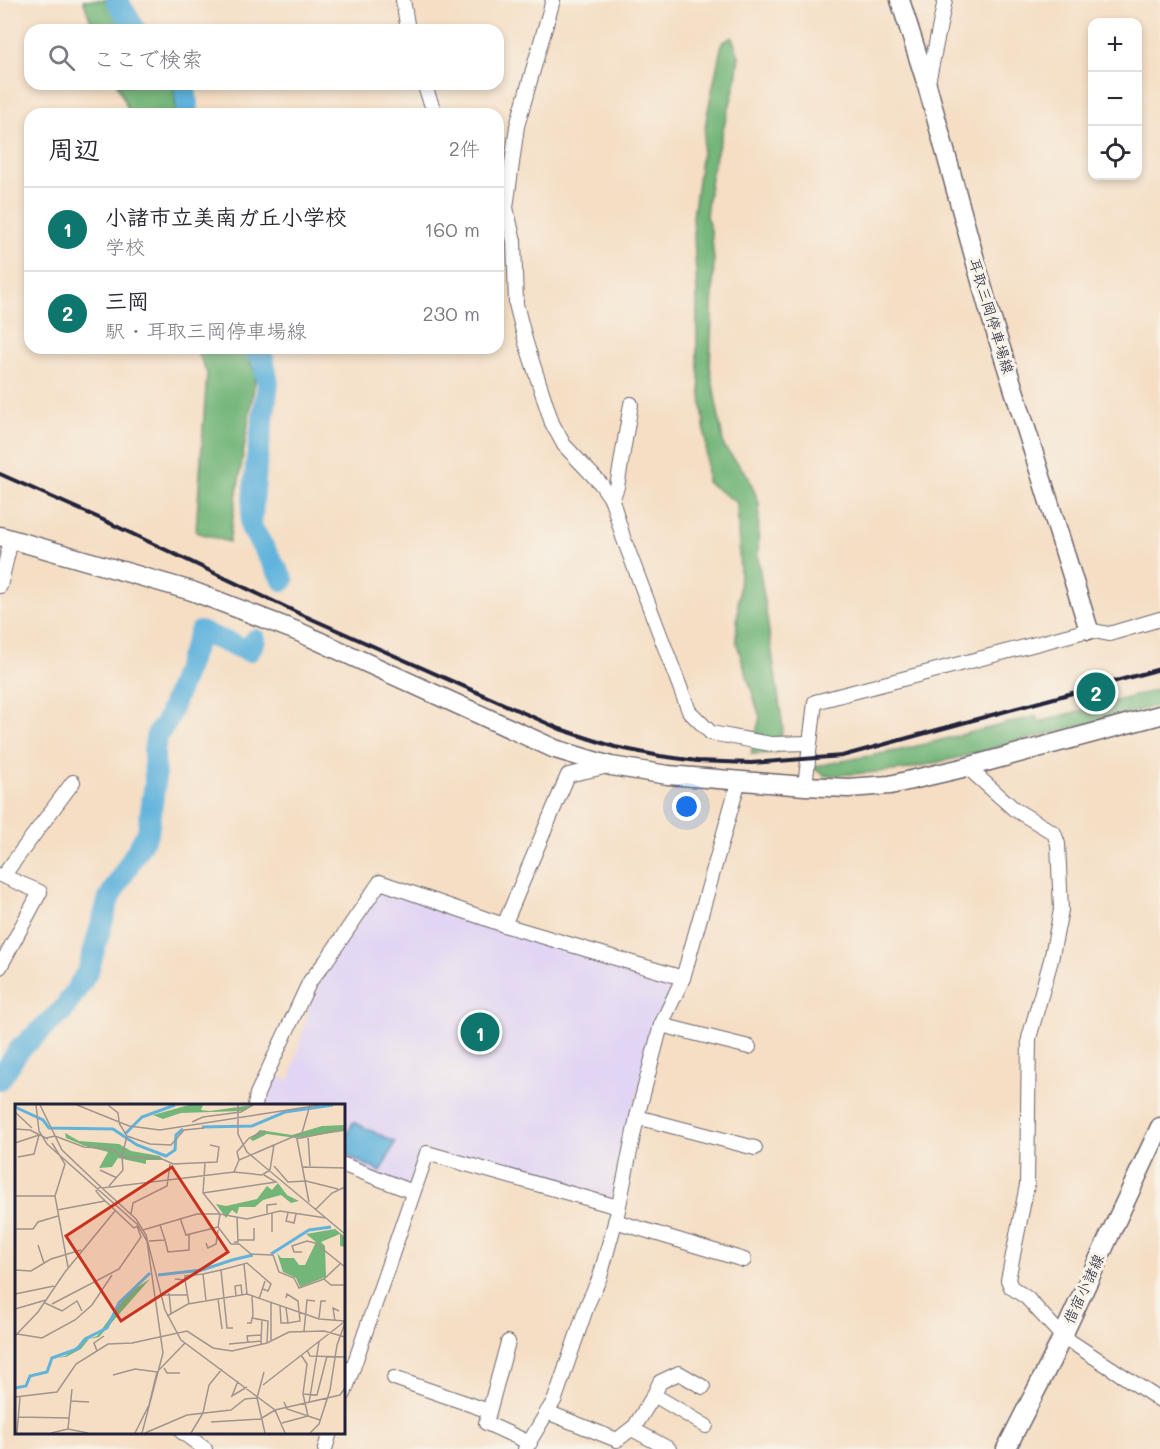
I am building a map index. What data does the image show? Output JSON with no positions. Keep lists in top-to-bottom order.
{
  "streets": {
    "street": ["耳取三岡停車場線", "借宿小諸線"]
  },
  "page": {
    "map_buttons": ["+", "−"],
    "search": "ここで検索",
    "heading": ["周辺", "2件"],
    "list": [
      {
        "mark": "1",
        "name": "小諸市立美南ガ丘小学校",
        "note": "学校",
        "value": "160 m"
      },
      {
        "mark": "2",
        "name": "三岡",
        "note": "駅 · 耳取三岡停車場線",
        "value": "230 m"
      }
    ],
    "pins": ["2", "1"]
  }
}
